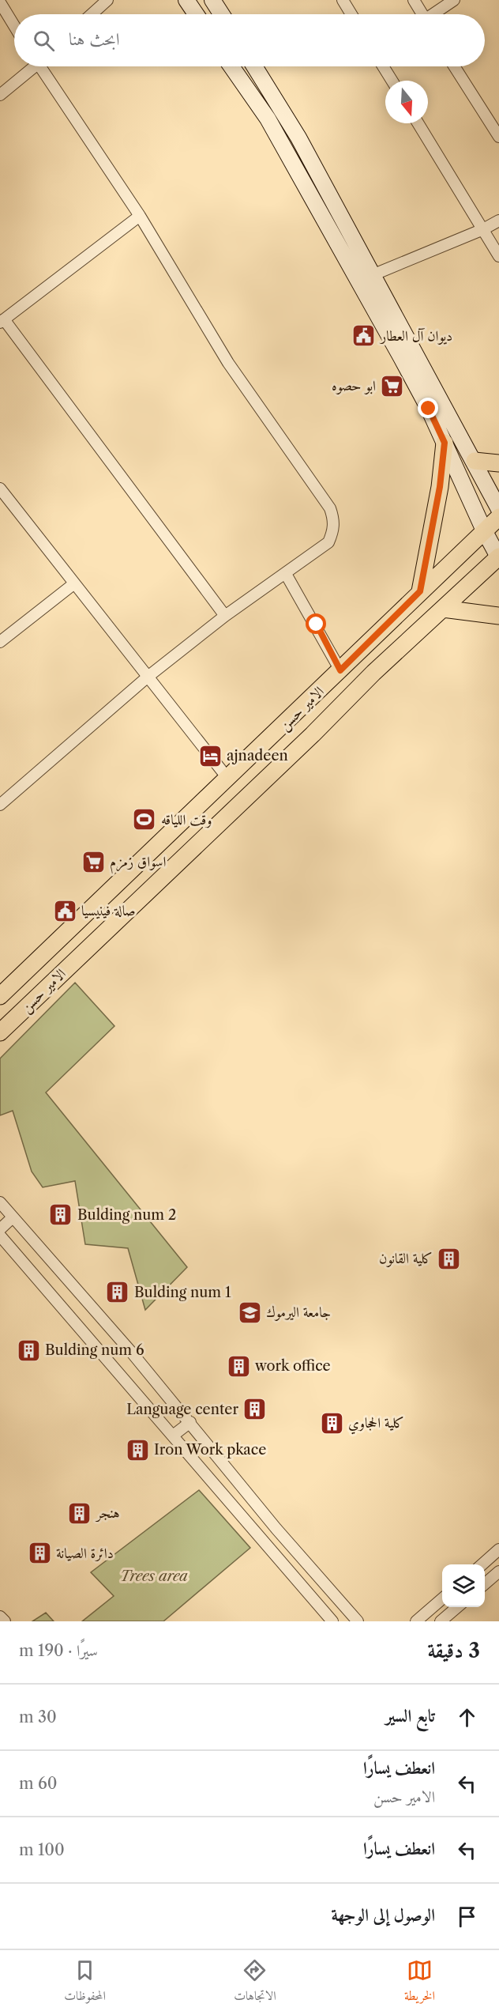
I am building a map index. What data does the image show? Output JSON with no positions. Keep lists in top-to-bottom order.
{
  "streets": {
    "main road": ["الامير حسن"]
  },
  "parks": ["Trees area"],
  "places": {
    "public building": ["ديوان آل العطار", "صالة فينيسيا"],
    "supermarket": ["ابو حصوه", "اسواق زمزم"],
    "hotel": ["ajnadeen"],
    "sports": ["وقت اللياقه"],
    "building": [
      "Bulding num 2",
      "كلية القانون",
      "Bulding num 1",
      "Bulding num 6",
      "work office",
      "Language center",
      "كلية الحجاوي",
      "Iron Work pkace",
      "هنجر",
      "دائرة الصيانة"
    ],
    "school or university": ["جامعة اليرموك"]
  },
  "north": "bottom",
  "page": {
    "search": "ابحث هنا",
    "heading": ["3 دقيقة", "سيرًا · 190 m"],
    "list": [
      ["تابع السير", "30 m"],
      ["انعطف يسارًا", "الامير حسن", "60 m"],
      ["انعطف يسارًا", "100 m"],
      "الوصول إلى الوجهة"
    ],
    "nav": ["الخريطة", "الاتجاهات", "المحفوظات"]
  }
}
